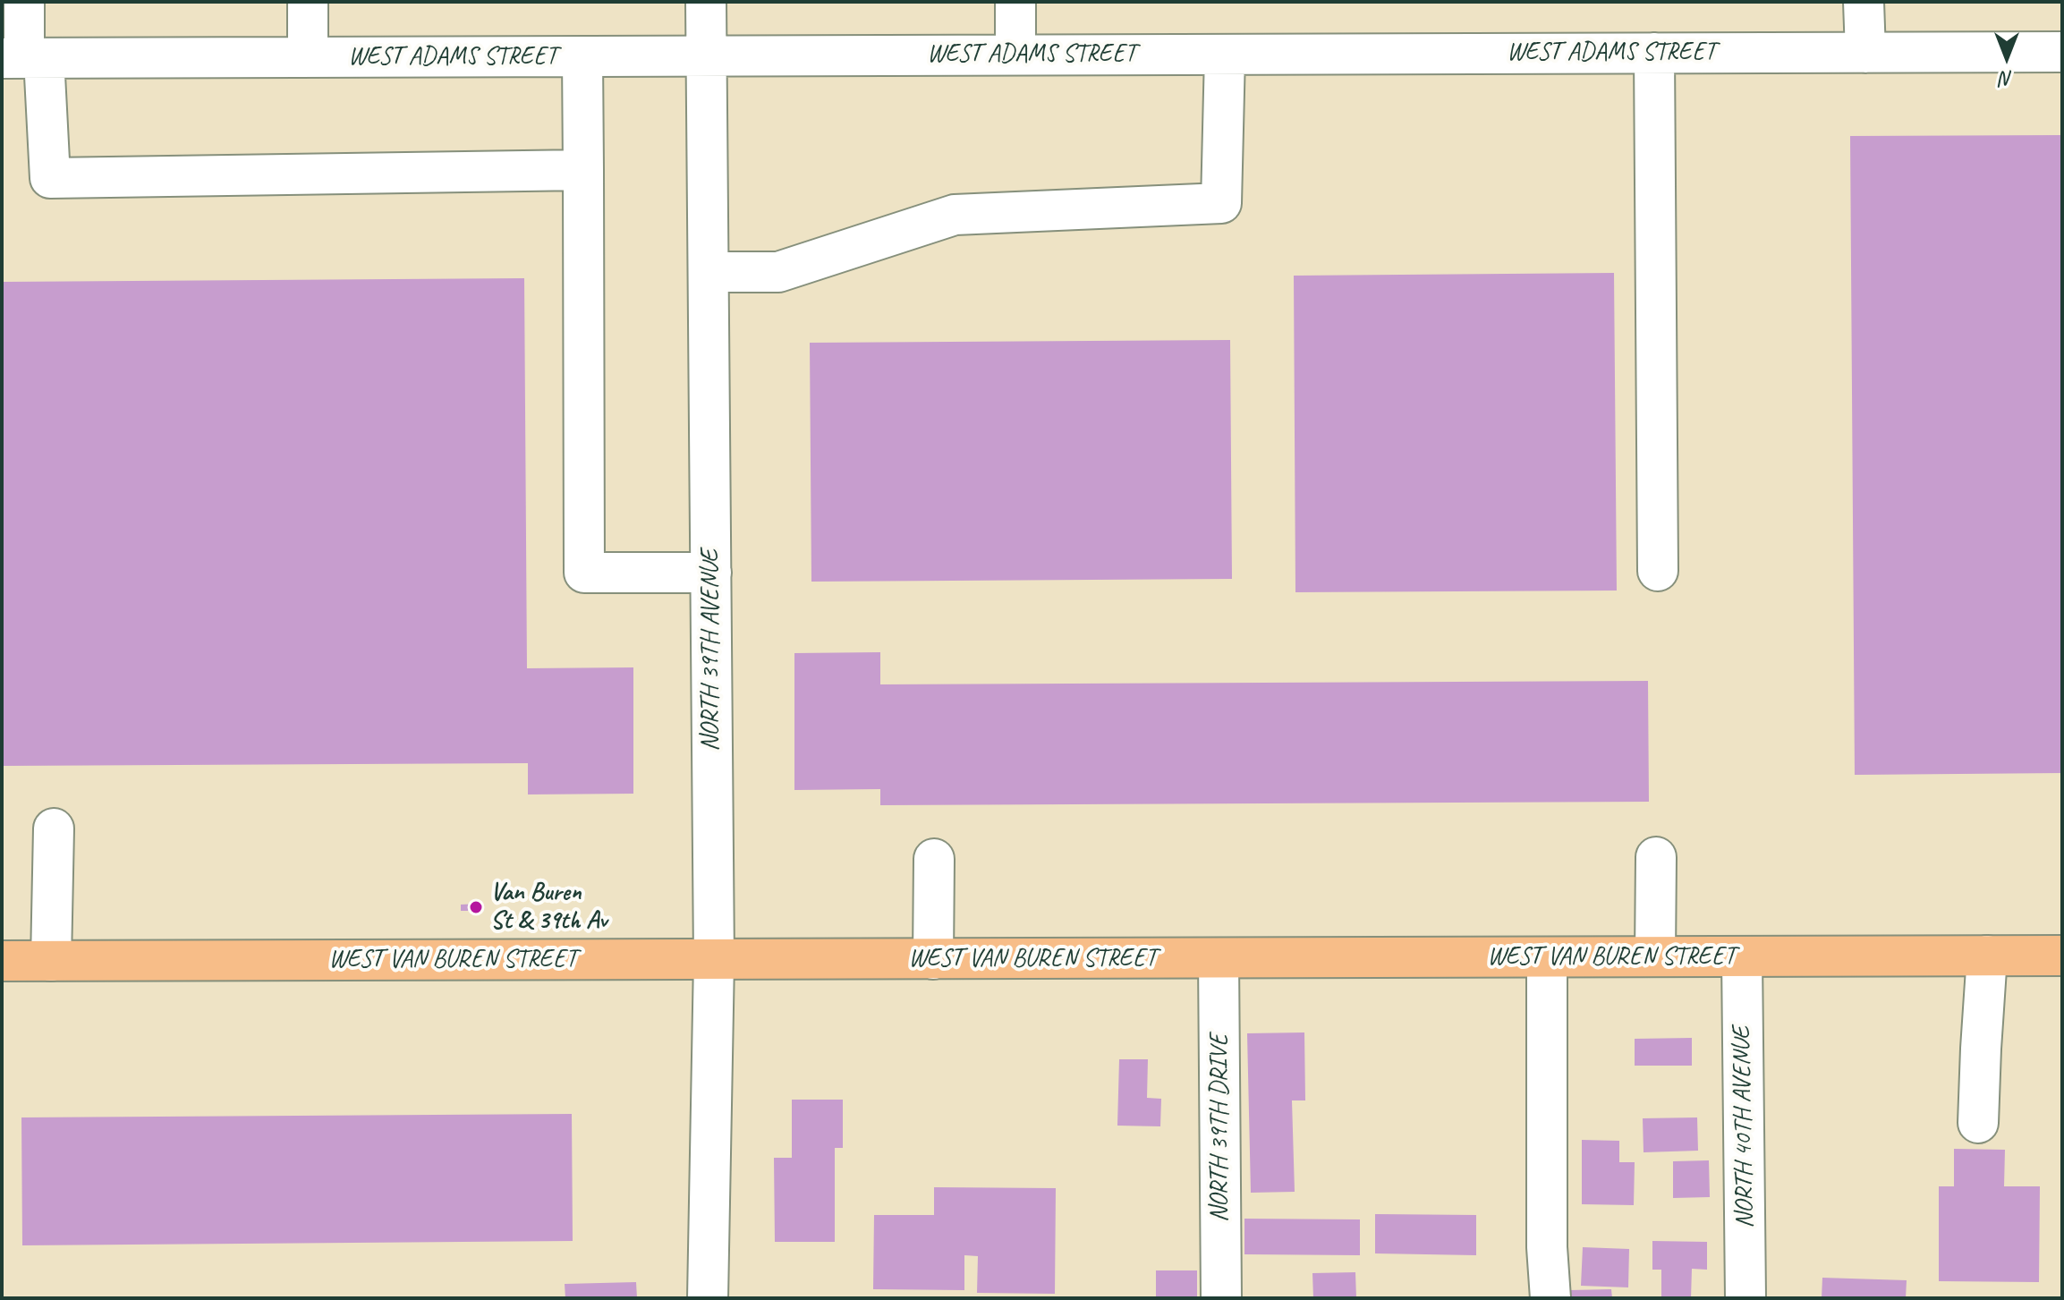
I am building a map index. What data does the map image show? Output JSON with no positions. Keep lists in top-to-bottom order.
{
  "streets": {
    "main road": ["WEST VAN BUREN STREET"],
    "street": [
      "WEST ADAMS STREET",
      "NORTH 39TH AVENUE",
      "NORTH 40TH AVENUE",
      "NORTH 39TH DRIVE"
    ]
  },
  "crossings": [
    ["WEST ADAMS STREET", "NORTH 39TH AVENUE"],
    ["NORTH 39TH AVENUE", "WEST VAN BUREN STREET"],
    ["WEST VAN BUREN STREET", "NORTH 40TH AVENUE"],
    ["WEST VAN BUREN STREET", "NORTH 39TH DRIVE"]
  ],
  "places": ["Van Buren St & 39th Av"],
  "north": "bottom"
}
